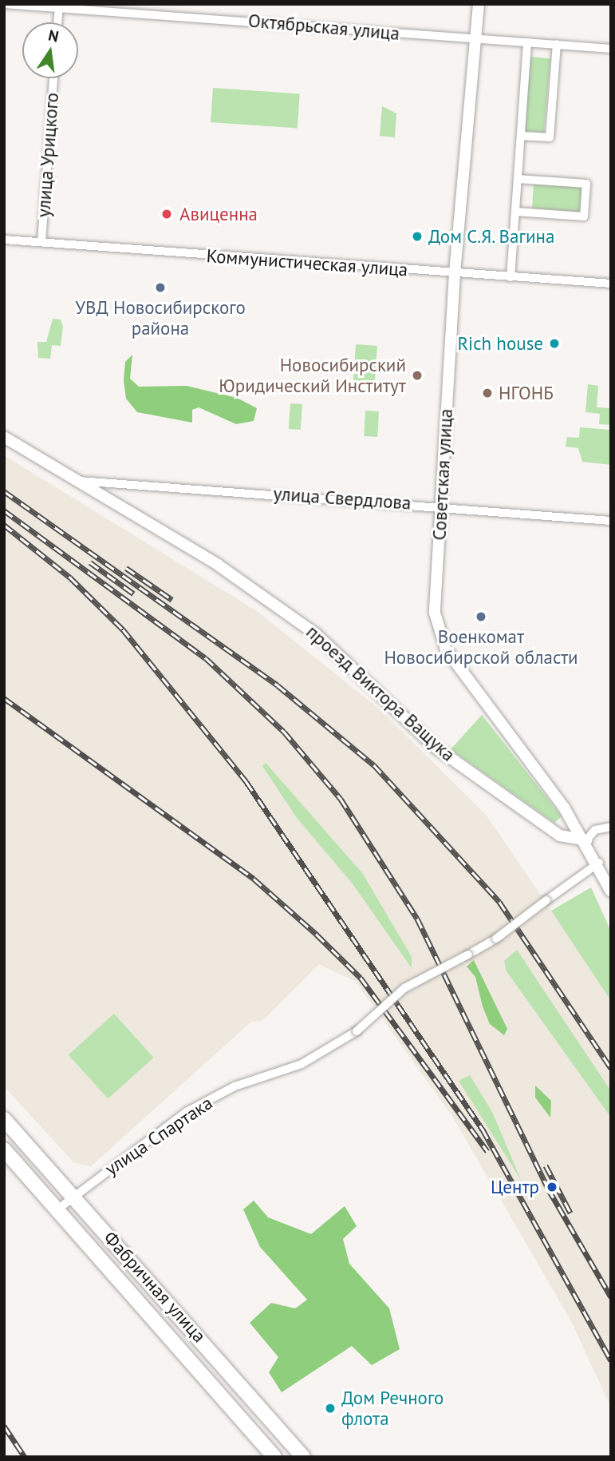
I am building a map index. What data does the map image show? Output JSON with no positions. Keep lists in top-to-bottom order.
{
  "streets": {
    "main road": ["Фабричная улица"],
    "street": [
      "Октябрьская улица",
      "улица Урицкого",
      "Коммунистическая улица",
      "Советская улица",
      "улица Свердлова",
      "проезд Виктора Ващука",
      "улица Спартака"
    ]
  },
  "crossings": [
    ["Октябрьская улица", "Советская улица"],
    ["улица Урицкого", "Коммунистическая улица"],
    ["Коммунистическая улица", "Советская улица"],
    ["Советская улица", "улица Свердлова"],
    ["Советская улица", "проезд Виктора Ващука"],
    ["Советская улица", "улица Спартака"],
    ["улица Свердлова", "проезд Виктора Ващука"],
    ["улица Спартака", "Фабричная улица"]
  ],
  "places": [
    "Авиценна",
    "Дом С.Я. Вагина",
    "УВД Новосибирского района",
    "Rich house",
    "Новосибирский Юридический Институт",
    "НГОНБ",
    "Военкомат Новосибирской области",
    "Центр",
    "Дом Речного флота"
  ],
  "north": "top"
}
